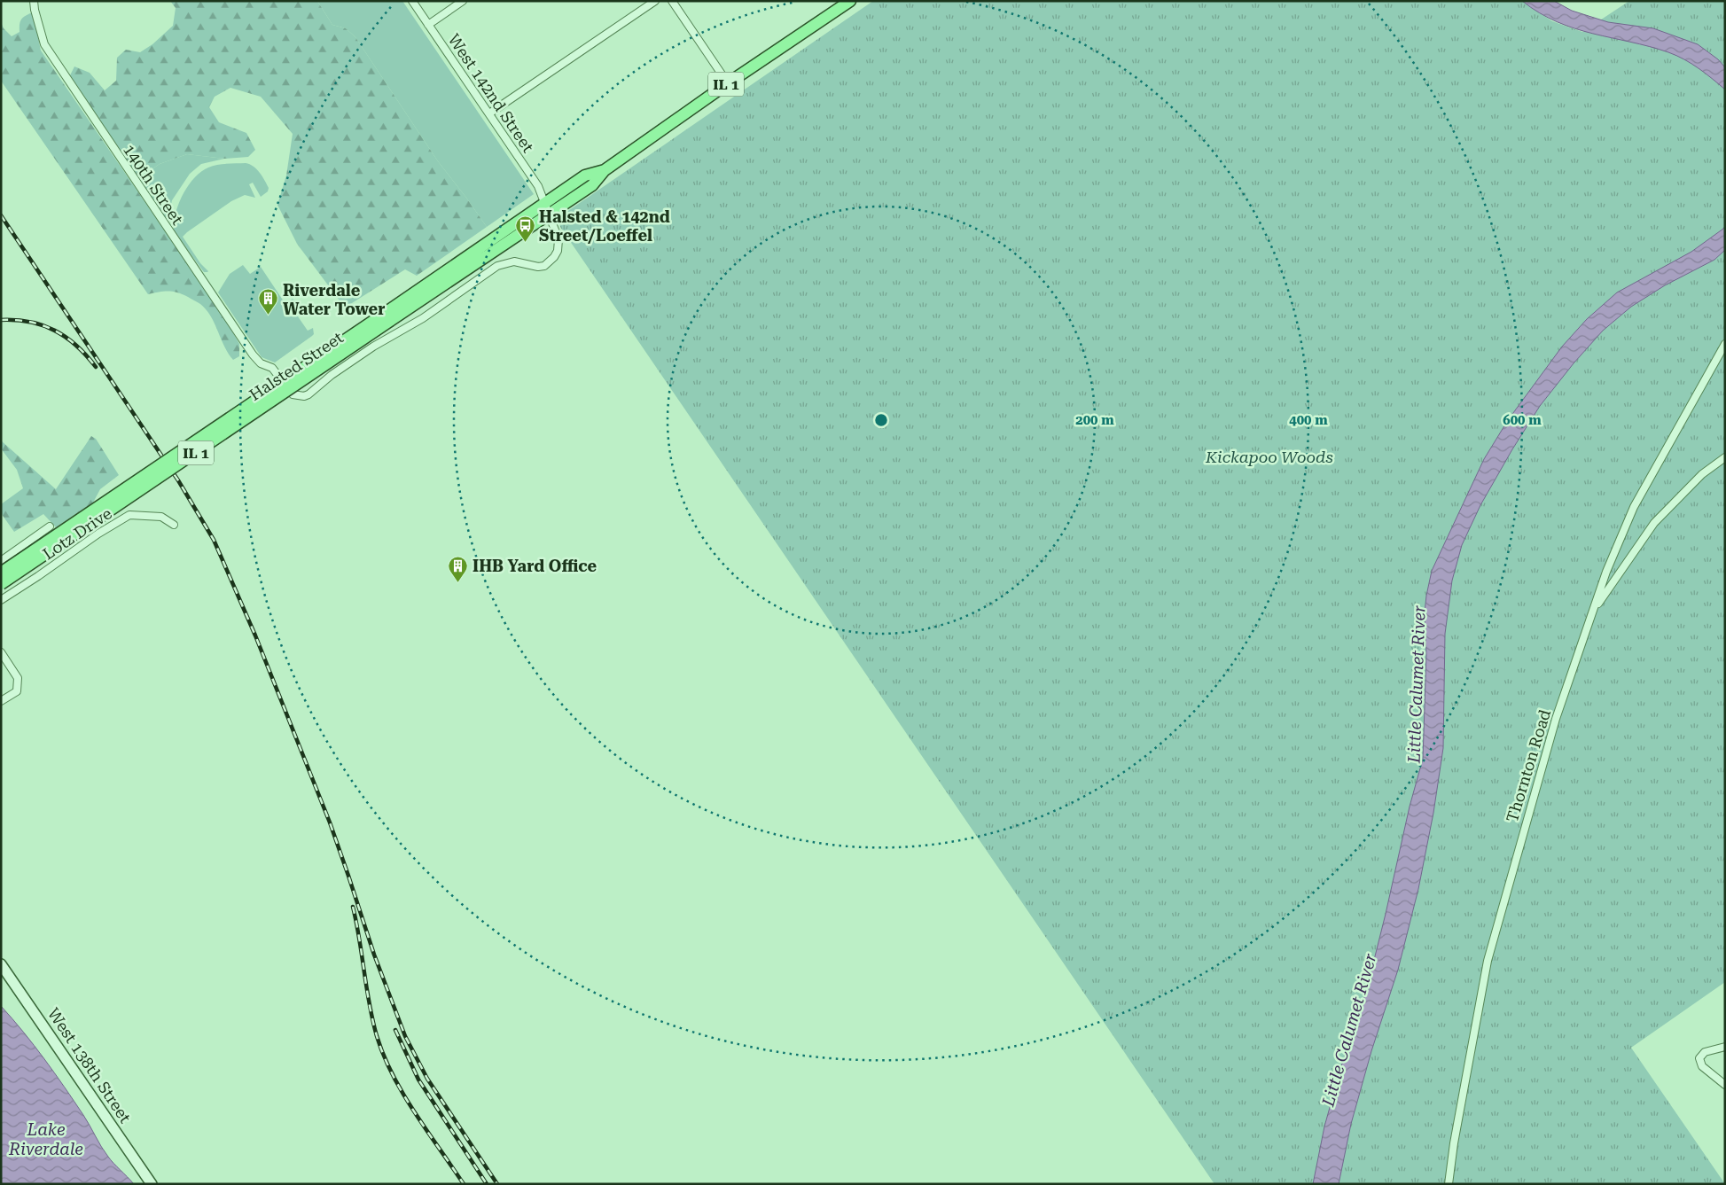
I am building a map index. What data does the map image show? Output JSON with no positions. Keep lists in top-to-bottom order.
{
  "streets": {
    "main road": ["IL 1", "Halsted Street"],
    "street": [
      "West 142nd Street",
      "140th Street",
      "Lotz Drive",
      "Thornton Road",
      "West 138th Street"
    ]
  },
  "crossings": [
    ["West 142nd Street", "140th Street"],
    ["West 142nd Street", "Halsted Street"],
    ["140th Street", "Halsted Street"]
  ],
  "water": ["Little Calumet River", "Lake Riverdale"],
  "parks": ["Kickapoo Woods"],
  "places": {
    "bus stop": ["Halsted & 142nd Street/Loeffel"],
    "building": ["Riverdale Water Tower", "IHB Yard Office"]
  },
  "rings": ["200 m", "400 m", "600 m"]
}
